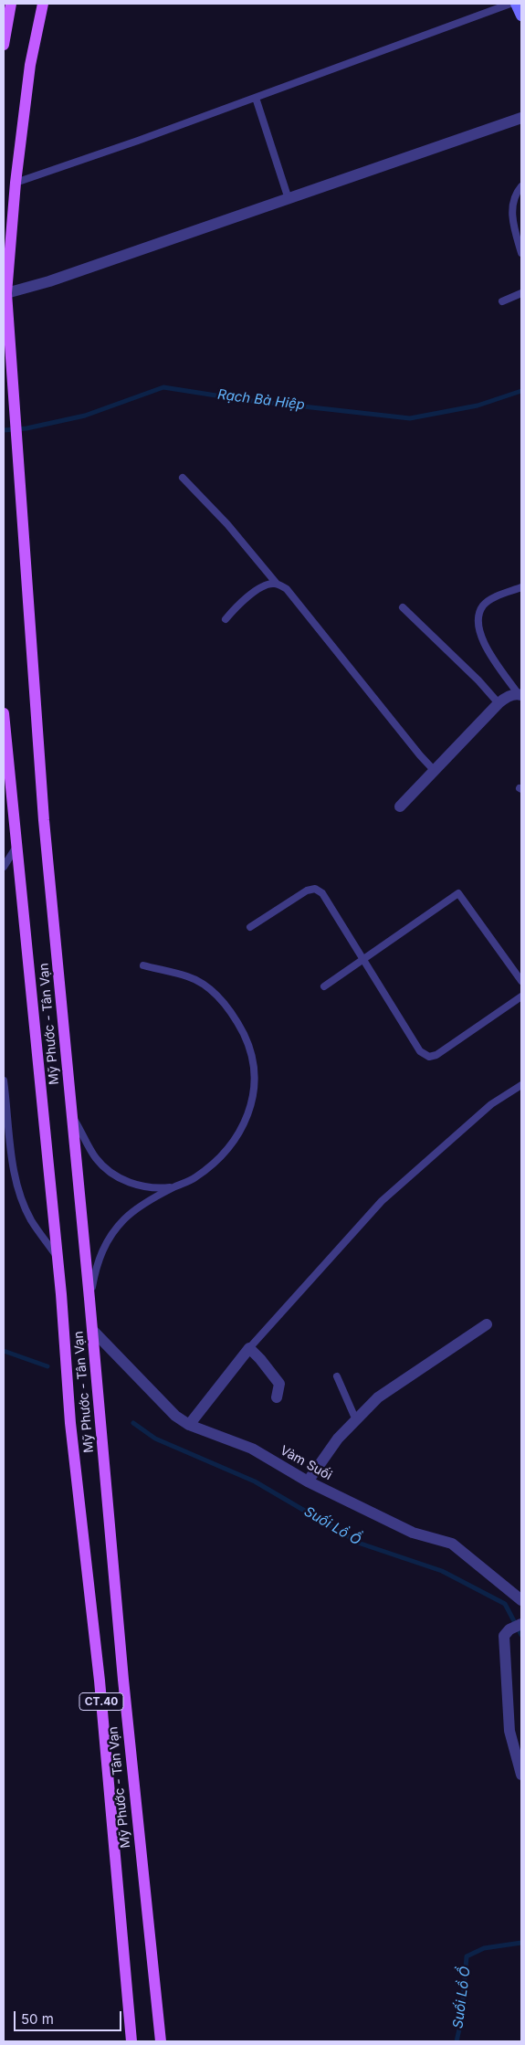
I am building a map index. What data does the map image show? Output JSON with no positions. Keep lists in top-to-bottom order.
{
  "streets": {
    "main road": ["Mỹ Phước - Tân Vạn", "CT.40"],
    "street": ["Vàm Suối"]
  },
  "crossings": [
    ["Mỹ Phước - Tân Vạn", "Vàm Suối"]
  ],
  "water": ["Rạch Bà Hiệp", "Suối Lồ Ồ"],
  "scale_bar": "50 m"
}
